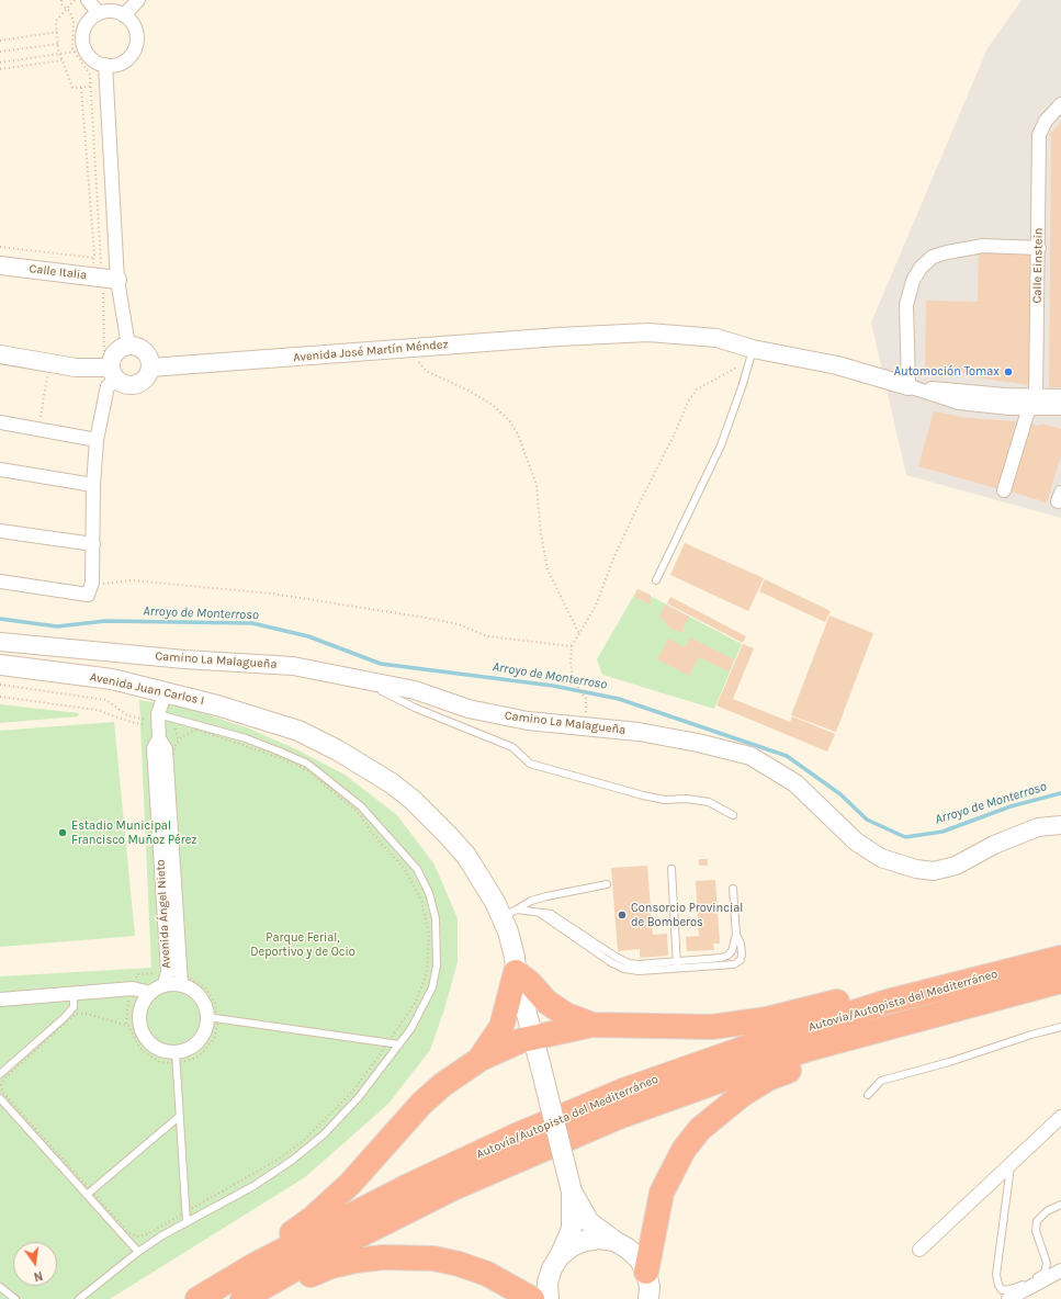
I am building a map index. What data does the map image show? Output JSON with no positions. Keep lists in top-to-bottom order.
{
  "streets": {
    "highway": ["Autovía/Autopista del Mediterráneo"],
    "main road": ["Avenida Juan Carlos I"],
    "street": [
      "Calle Einstein",
      "Calle Italia",
      "Avenida José Martín Méndez",
      "Camino La Malagueña",
      "Avenida Ángel Nieto"
    ]
  },
  "crossings": [
    ["Calle Einstein", "Avenida José Martín Méndez"],
    ["Avenida Juan Carlos I", "Avenida Ángel Nieto"]
  ],
  "water": ["Arroyo de Monterroso"],
  "parks": ["Parque Ferial, Deportivo y de Ocio"],
  "places": ["Automoción Tomax", "Estadio Municipal Francisco Muñoz Pérez", "Consorcio Provincial de Bomberos"],
  "north": "bottom"
}
